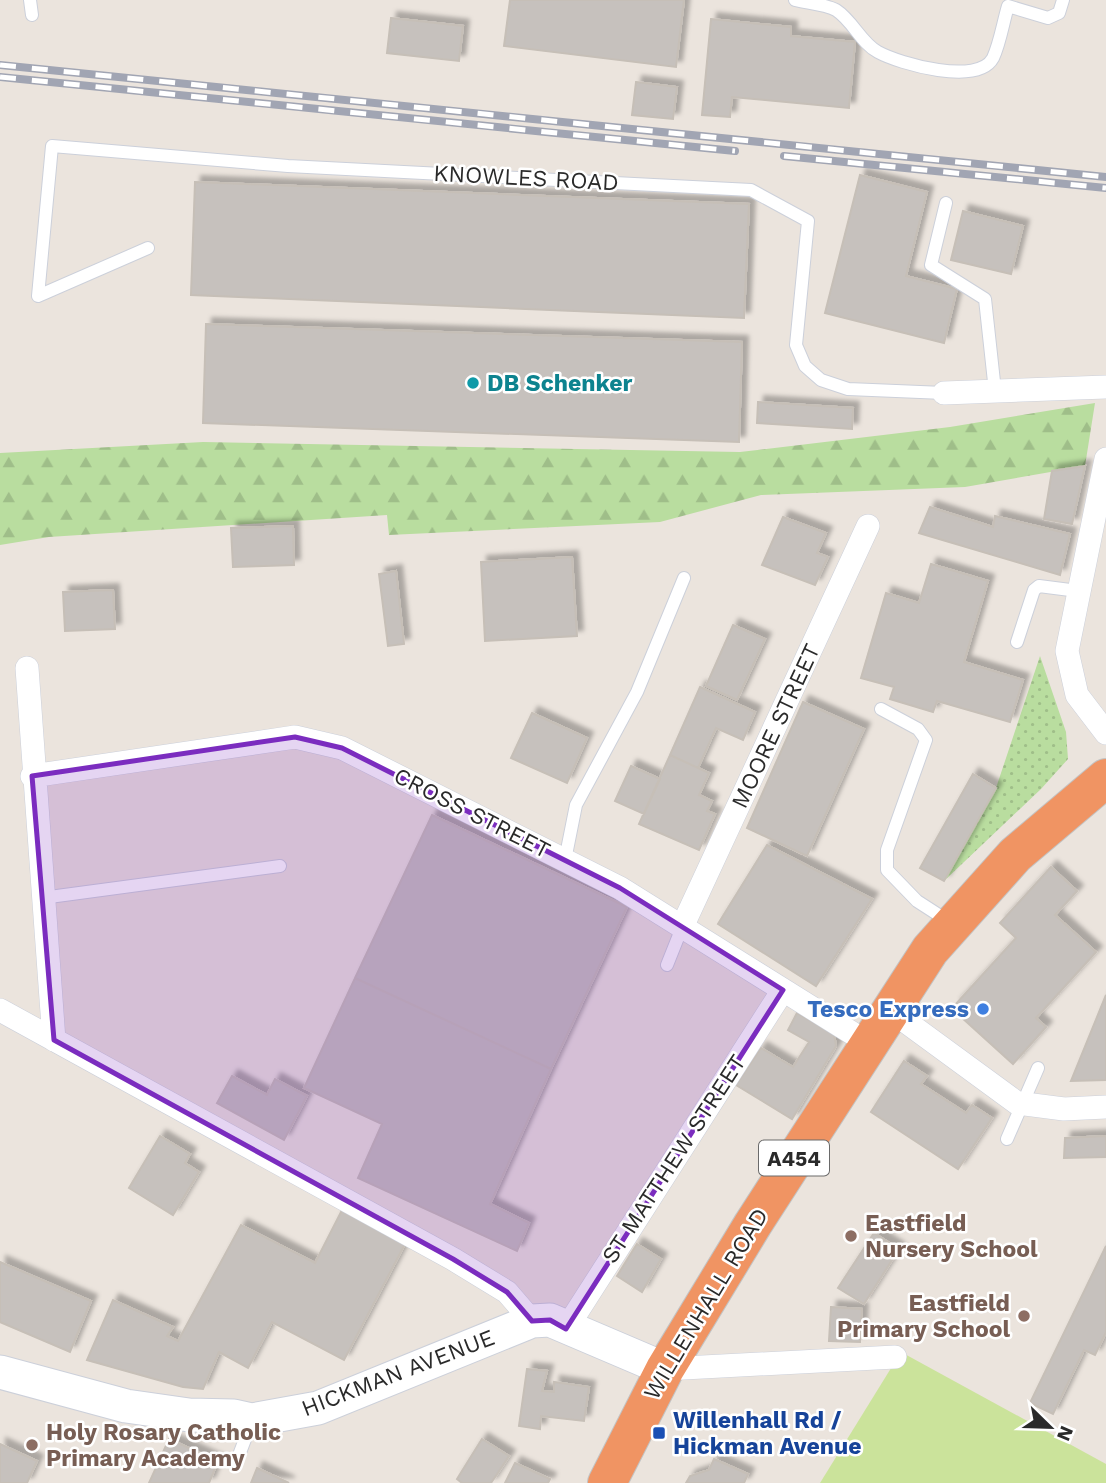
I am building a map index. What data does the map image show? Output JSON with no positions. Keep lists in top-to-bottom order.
{
  "streets": {
    "highway": ["A454", "WILLENHALL ROAD"],
    "street": [
      "KNOWLES ROAD",
      "MOORE STREET",
      "CROSS STREET",
      "ST MATTHEW STREET",
      "HICKMAN AVENUE"
    ]
  },
  "crossings": [
    ["MOORE STREET", "CROSS STREET"],
    ["CROSS STREET", "ST MATTHEW STREET"],
    ["CROSS STREET", "WILLENHALL ROAD"]
  ],
  "places": {
    "other": [
      "DB Schenker",
      "Tesco Express",
      "Eastfield Nursery School",
      "Eastfield Primary School",
      "Holy Rosary Catholic Primary Academy"
    ],
    "transit": ["Willenhall Rd / Hickman Avenue"]
  },
  "north": "bottom right"
}
